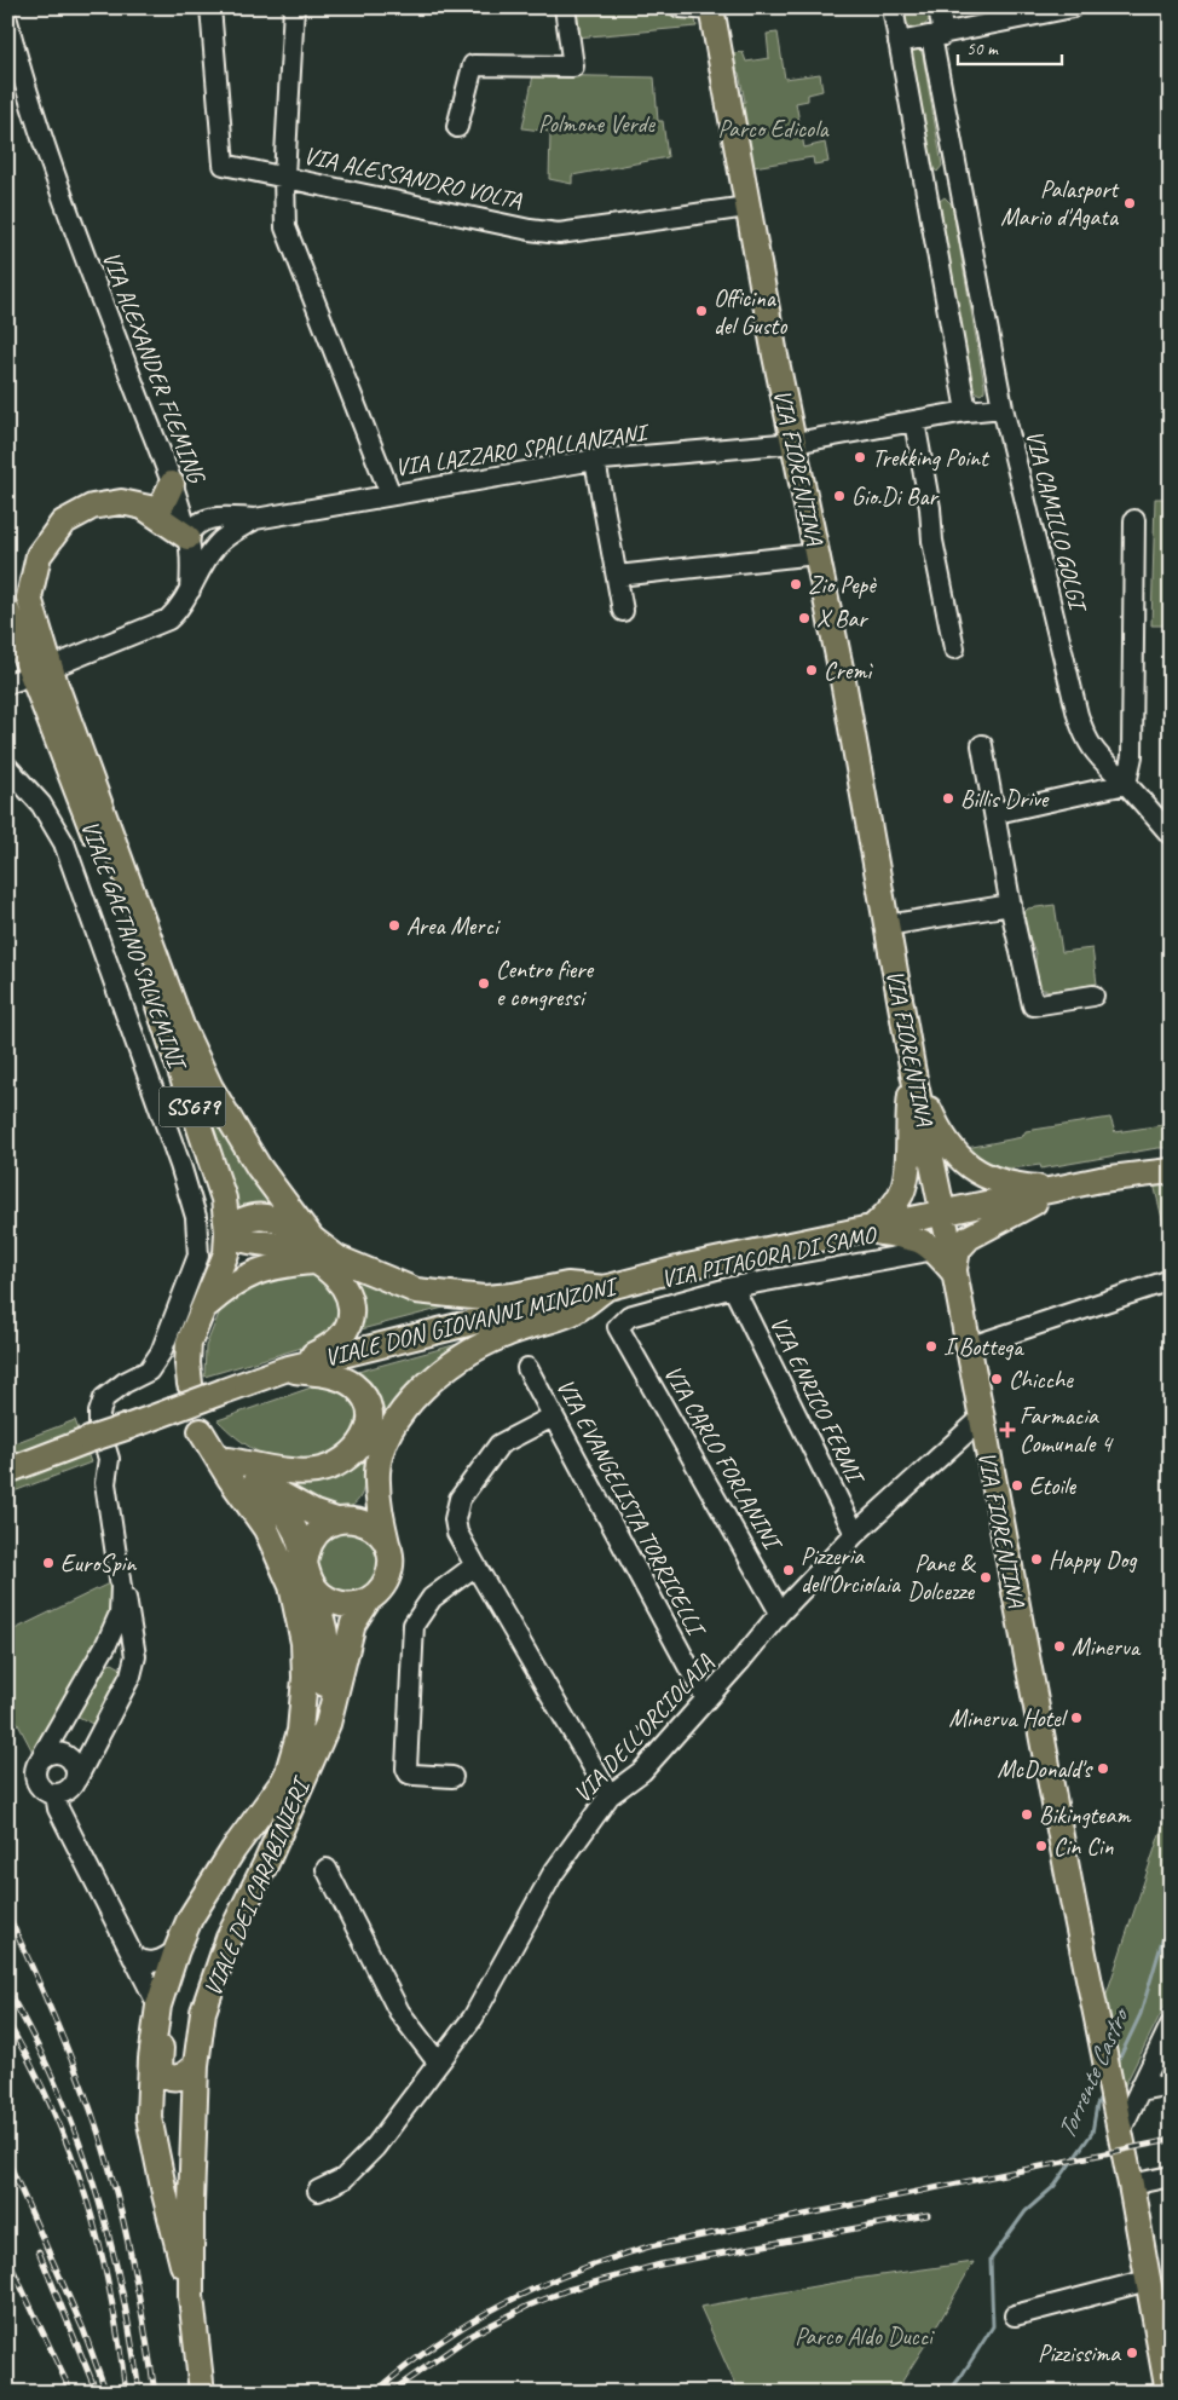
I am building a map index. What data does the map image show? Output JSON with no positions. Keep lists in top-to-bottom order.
{
  "streets": {
    "main road": [
      "VIA FIORENTINA",
      "VIALE GAETANO SALVEMINI",
      "SS679",
      "VIALE DON GIOVANNI MINZONI",
      "VIALE DEI CARABINIERI"
    ],
    "street": [
      "VIA ALESSANDRO VOLTA",
      "VIA ALEXANDER FLEMING",
      "VIA LAZZARO SPALLANZANI",
      "VIA CAMILLO GOLGI",
      "VIA PITAGORA DI SAMO",
      "VIA ENRICO FERMI",
      "VIA CARLO FORLANINI",
      "VIA EVANGELISTA TORRICELLI",
      "VIA DELL'ORCIOLAIA"
    ]
  },
  "crossings": [
    ["VIA ALESSANDRO VOLTA", "VIA FIORENTINA"],
    ["VIA ALEXANDER FLEMING", "VIA LAZZARO SPALLANZANI"],
    ["VIA LAZZARO SPALLANZANI", "VIA FIORENTINA"],
    ["VIA LAZZARO SPALLANZANI", "VIA CAMILLO GOLGI"],
    ["VIA FIORENTINA", "VIALE DON GIOVANNI MINZONI"],
    ["VIA FIORENTINA", "VIA DELL'ORCIOLAIA"],
    ["VIA PITAGORA DI SAMO", "VIA ENRICO FERMI"],
    ["VIA PITAGORA DI SAMO", "VIA CARLO FORLANINI"],
    ["VIA ENRICO FERMI", "VIA DELL'ORCIOLAIA"],
    ["VIA CARLO FORLANINI", "VIA DELL'ORCIOLAIA"],
    ["VIA EVANGELISTA TORRICELLI", "VIA DELL'ORCIOLAIA"]
  ],
  "water": ["Torrente Castro"],
  "parks": ["Polmone Verde", "Parco Edicola", "Parco Aldo Ducci"],
  "places": {
    "other": [
      "Palasport Mario d'Agata",
      "Officina del Gusto",
      "Trekking Point",
      "Gio.Di Bar",
      "Zio Pepè",
      "X Bar",
      "Cremì",
      "Billis Drive",
      "Area Merci",
      "Centro fiere e congressi",
      "I Bottega",
      "Chicche",
      "Etoile",
      "Happy Dog",
      "EuroSpin",
      "Pizzeria dell'Orciolaia",
      "Pane & Dolcezze",
      "Minerva",
      "Minerva Hotel",
      "McDonald's",
      "Bikingteam",
      "Cin Cin",
      "Pizzissima"
    ],
    "health": ["Farmacia Comunale 4"]
  },
  "scale_bar": "50 m"
}
